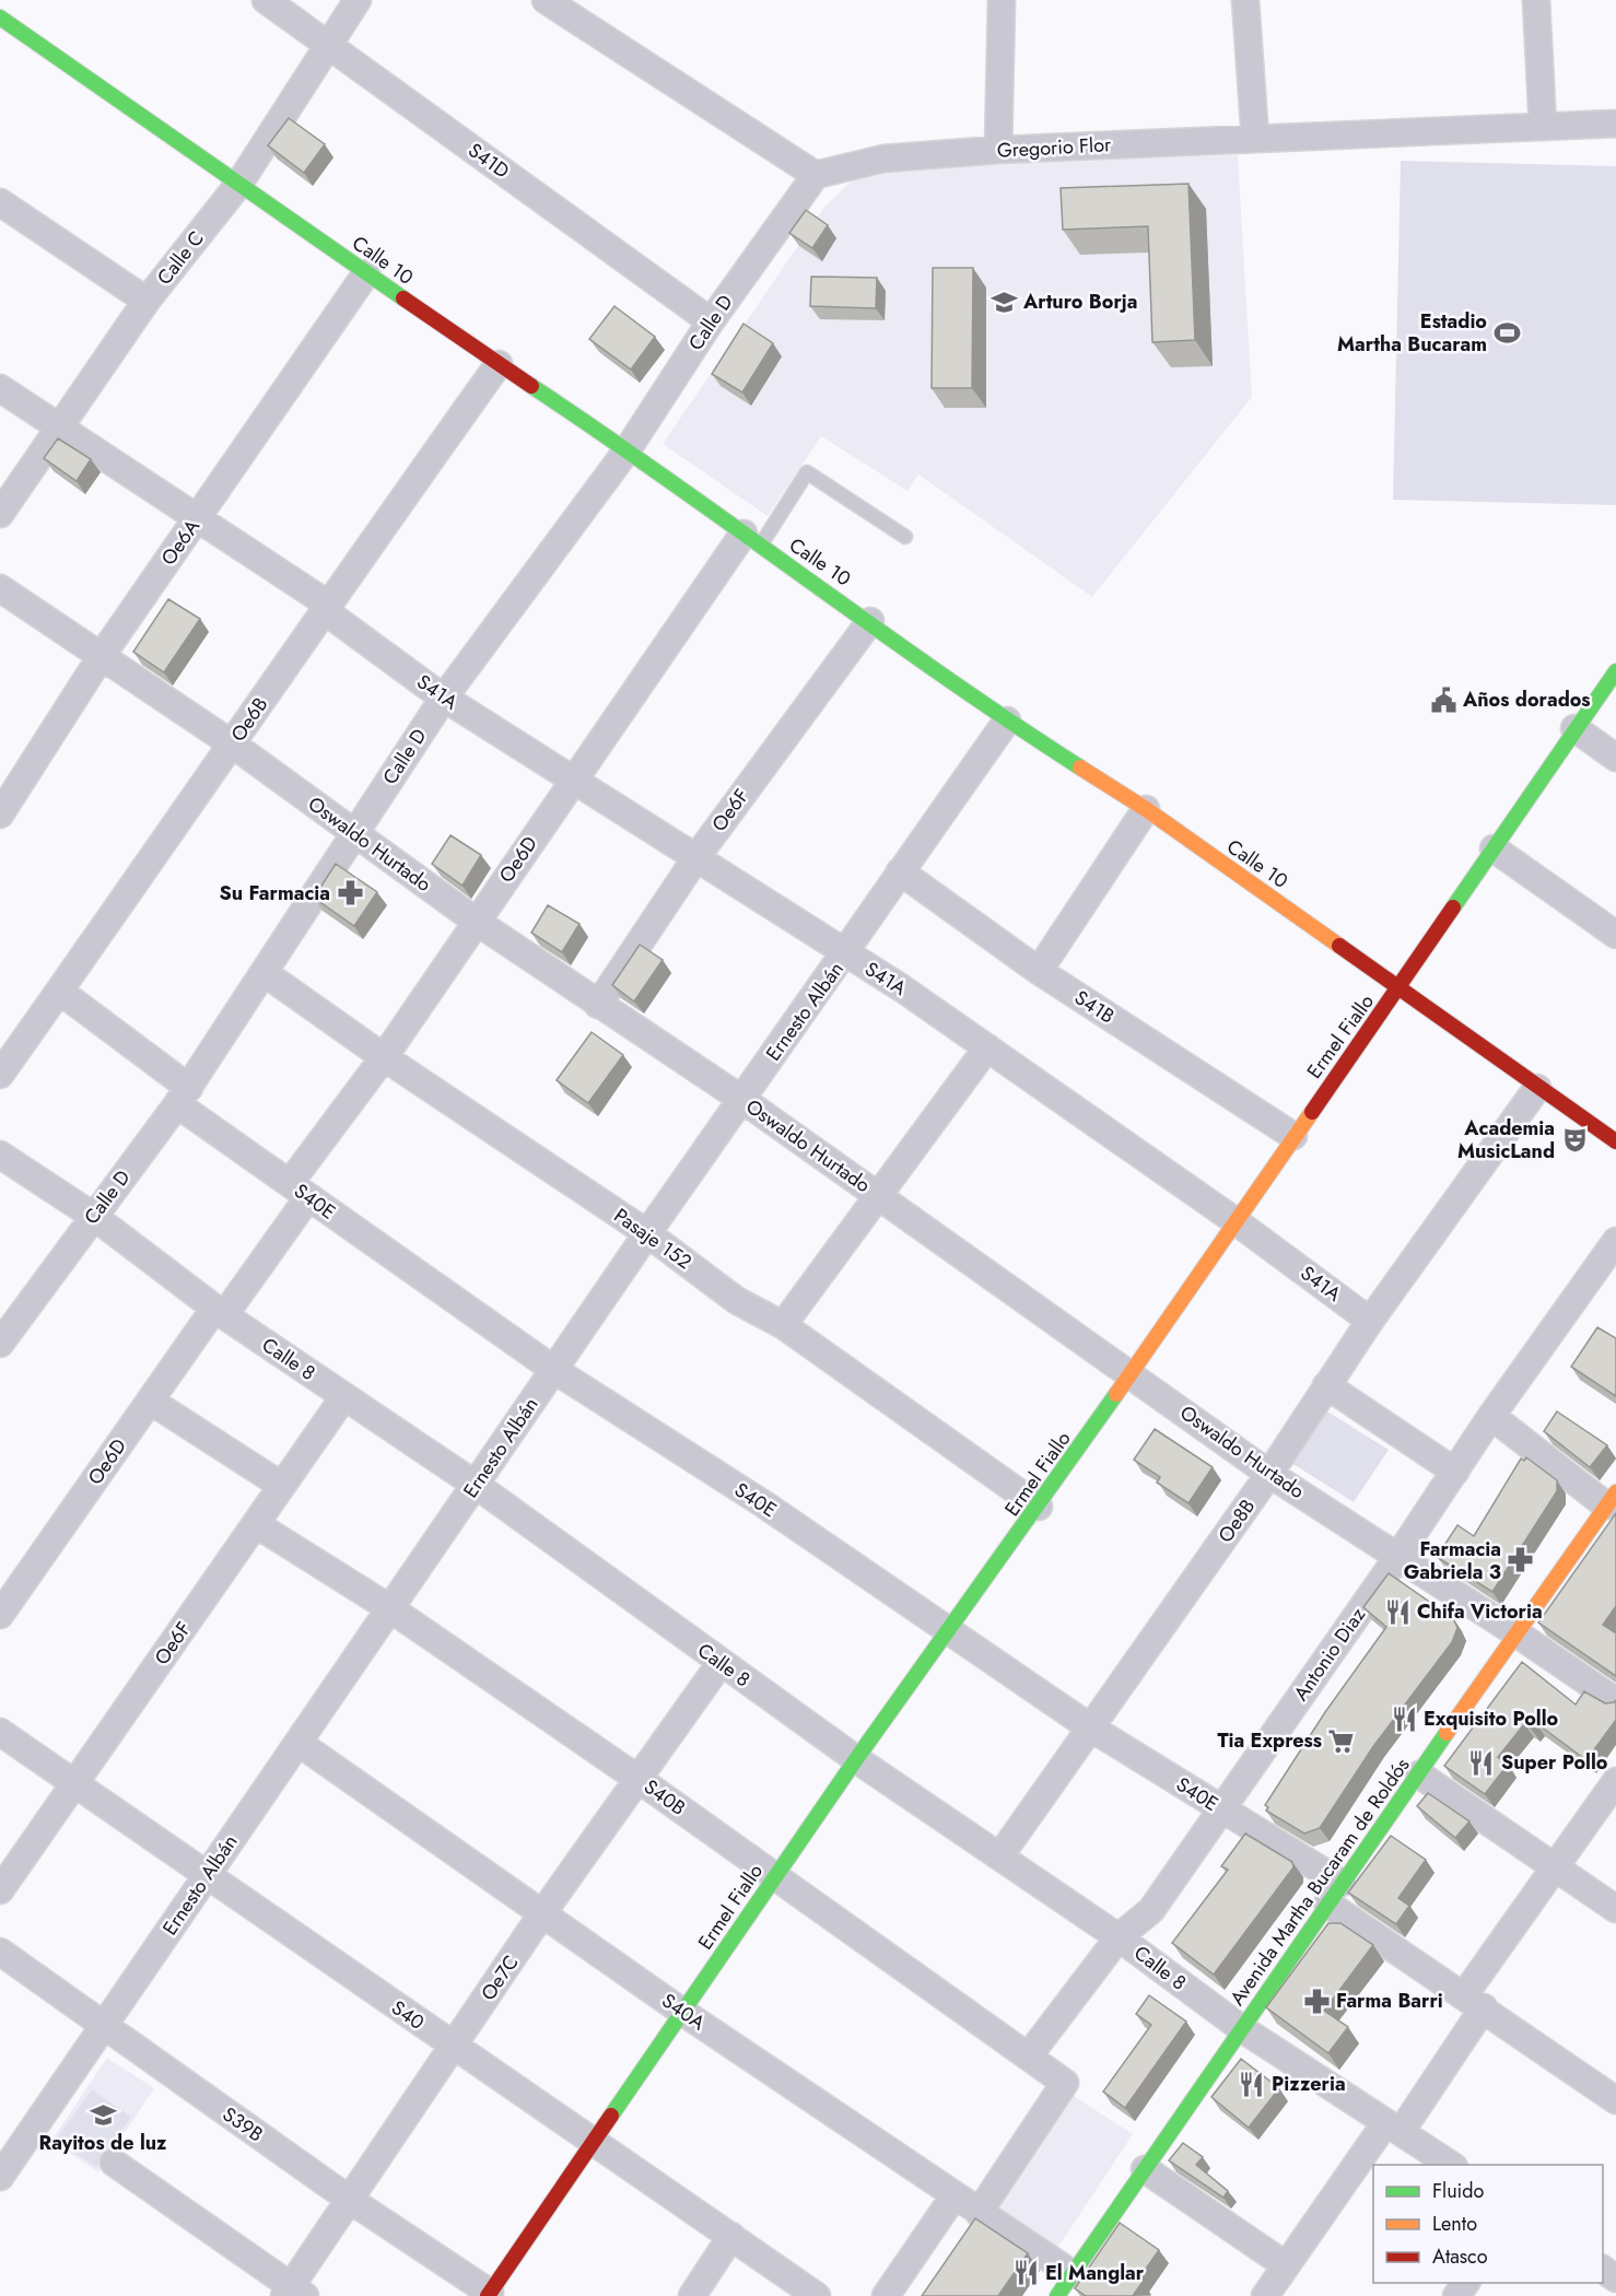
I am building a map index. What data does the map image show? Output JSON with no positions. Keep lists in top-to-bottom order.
{
  "streets": {
    "street": [
      "Gregorio Flor",
      "S41D",
      "Calle C",
      "Calle 10",
      "Calle D",
      "Oe6A",
      "S41A",
      "Oe6B",
      "Oe6F",
      "Oswaldo Hurtado",
      "Oe6D",
      "S41B",
      "Ernesto Albán",
      "Ermel Fiallo",
      "S40E",
      "Pasaje 152",
      "Calle 8",
      "Oe8B",
      "Antonio Diaz",
      "S40B",
      "Avenida Martha Bucaram de Roldós",
      "Oe7C",
      "S40A",
      "S40",
      "S39B"
    ]
  },
  "crossings": [
    ["Gregorio Flor", "Calle D"],
    ["S41D", "Calle C"],
    ["S41D", "Calle D"],
    ["Calle C", "Calle 10"],
    ["Calle C", "S41A"],
    ["Calle 10", "Calle D"],
    ["Calle 10", "Oe6A"],
    ["Calle 10", "Oe6B"],
    ["Calle 10", "Oe6F"],
    ["Calle 10", "Oe6D"],
    ["Calle 10", "Ernesto Albán"],
    ["Calle 10", "Ermel Fiallo"],
    ["Calle 10", "Oe8B"],
    ["Calle D", "S41A"],
    ["Calle D", "Oswaldo Hurtado"],
    ["Calle D", "S40E"],
    ["Calle D", "Pasaje 152"],
    ["Calle D", "Calle 8"],
    ["Oe6A", "S41A"],
    ["Oe6A", "Oswaldo Hurtado"],
    ["S41A", "Oe6B"],
    ["S41A", "Oe6F"],
    ["S41A", "Oe6D"],
    ["S41A", "Ernesto Albán"],
    ["S41A", "Ermel Fiallo"],
    ["S41A", "Oe8B"],
    ["Oe6B", "Oswaldo Hurtado"],
    ["Oe6B", "S40E"],
    ["Oe6F", "Oswaldo Hurtado"],
    ["Oe6F", "Calle 8"],
    ["Oe6F", "S40B"],
    ["Oe6F", "S40"],
    ["Oswaldo Hurtado", "Oe6D"],
    ["Oswaldo Hurtado", "Ernesto Albán"],
    ["Oswaldo Hurtado", "Ermel Fiallo"],
    ["Oswaldo Hurtado", "Oe8B"],
    ["Oswaldo Hurtado", "Antonio Diaz"],
    ["Oswaldo Hurtado", "Avenida Martha Bucaram de Roldós"],
    ["Oe6D", "S40E"],
    ["Oe6D", "Pasaje 152"],
    ["Oe6D", "Calle 8"],
    ["S41B", "Ernesto Albán"],
    ["S41B", "Ermel Fiallo"],
    ["Ernesto Albán", "S40E"],
    ["Ernesto Albán", "Pasaje 152"],
    ["Ernesto Albán", "Calle 8"],
    ["Ernesto Albán", "S40B"],
    ["Ernesto Albán", "S40A"],
    ["Ernesto Albán", "S40"],
    ["Ernesto Albán", "S39B"],
    ["Ermel Fiallo", "S40E"],
    ["Ermel Fiallo", "Pasaje 152"],
    ["Ermel Fiallo", "Calle 8"],
    ["Ermel Fiallo", "S40B"],
    ["Ermel Fiallo", "S40A"],
    ["Ermel Fiallo", "S40"],
    ["Ermel Fiallo", "S39B"],
    ["S40E", "Oe8B"],
    ["S40E", "Antonio Diaz"],
    ["S40E", "Avenida Martha Bucaram de Roldós"],
    ["Calle 8", "Oe8B"],
    ["Calle 8", "Antonio Diaz"],
    ["Calle 8", "Avenida Martha Bucaram de Roldós"],
    ["Calle 8", "Oe7C"],
    ["Antonio Diaz", "S40B"],
    ["S40B", "Oe7C"],
    ["S40B", "S40A"],
    ["Avenida Martha Bucaram de Roldós", "S40A"],
    ["Oe7C", "S40A"],
    ["Oe7C", "S40"],
    ["Oe7C", "S39B"]
  ],
  "places": {
    "school or university": ["Arturo Borja", "Rayitos de luz"],
    "sports": ["Estadio Martha Bucaram"],
    "public building": ["Años dorados"],
    "pharmacy": ["Su Farmacia", "Farmacia Gabriela 3", "Farma Barri"],
    "theatre": ["Academia MusicLand"],
    "restaurant": [
      "Chifa Victoria",
      "Exquisito Pollo",
      "Super Pollo",
      "Pizzeria",
      "El Manglar"
    ],
    "supermarket": ["Tia Express"]
  },
  "legend": ["Fluido", "Lento", "Atasco"]
}
